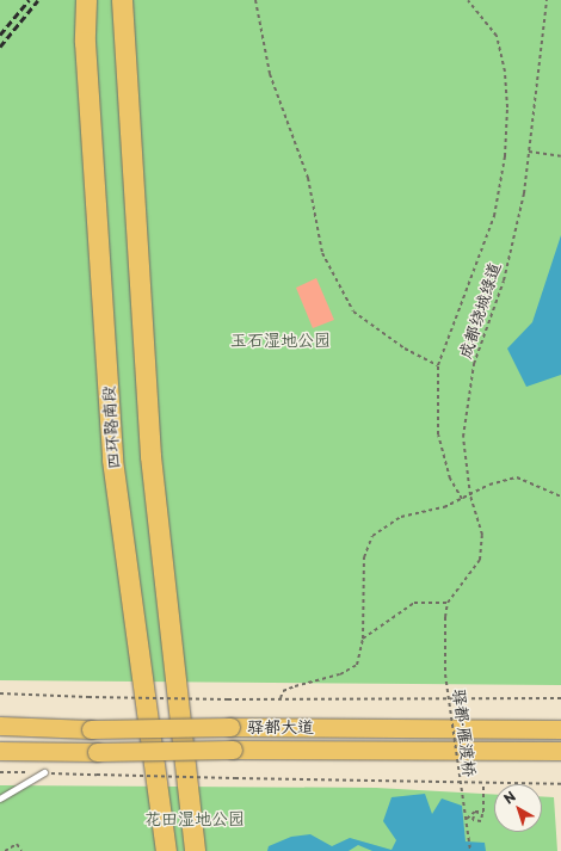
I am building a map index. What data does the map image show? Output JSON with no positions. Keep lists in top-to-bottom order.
{
  "streets": {
    "highway": ["四环路南段"],
    "main road": ["驿都大道"],
    "path": ["成都绕城绿道", "驿都·雁渡桥"]
  },
  "crossings": [
    ["成都绕城绿道", "驿都·雁渡桥"]
  ],
  "parks": ["玉石湿地公园", "花田湿地公园"],
  "north": "top left"
}
